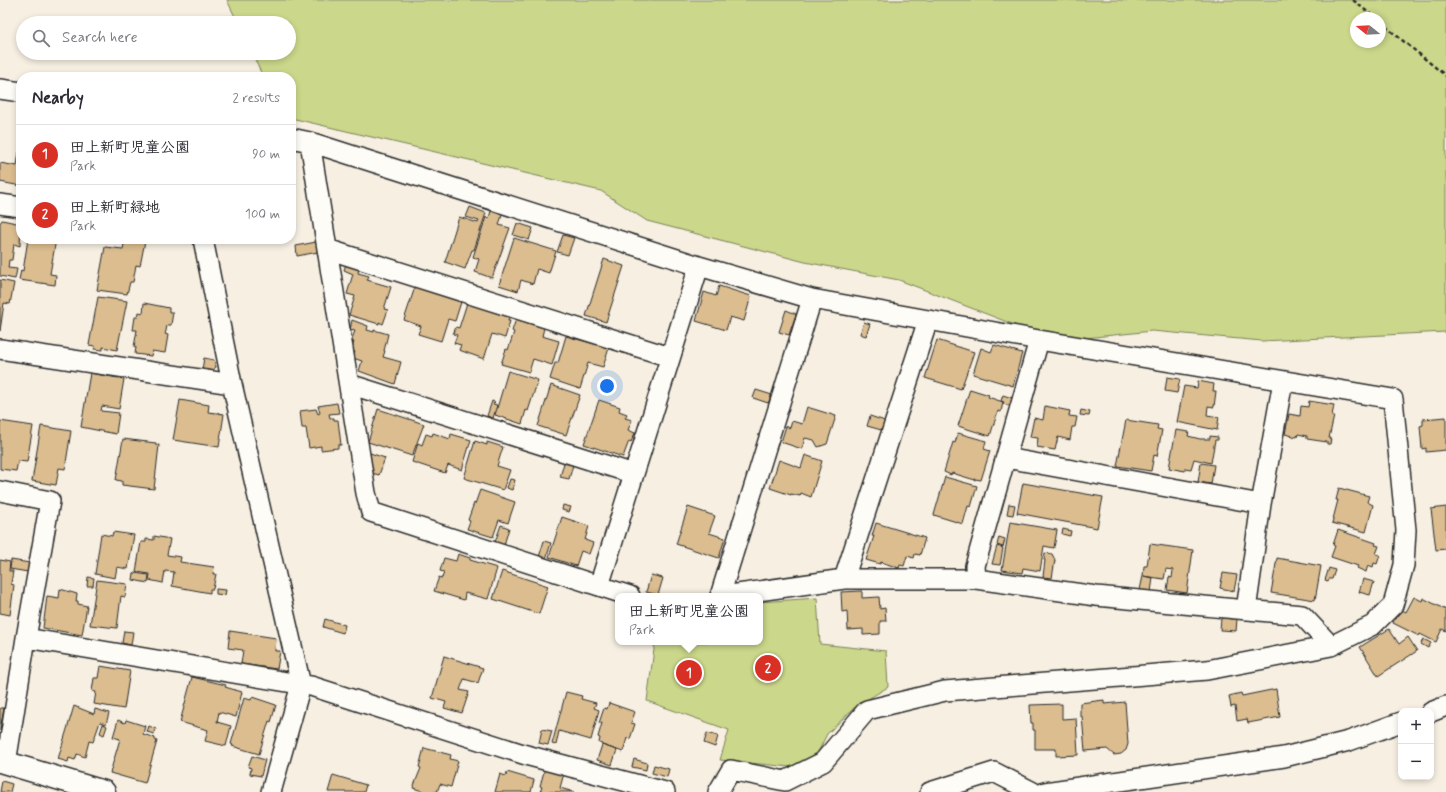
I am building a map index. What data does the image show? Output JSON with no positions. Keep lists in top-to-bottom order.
{
  "north": "left",
  "page": {
    "search": "Search here",
    "heading": ["Nearby", "2 results"],
    "list": [
      {
        "mark": "1",
        "name": "田上新町児童公園",
        "note": "Park",
        "value": "90 m"
      },
      {
        "mark": "2",
        "name": "田上新町緑地",
        "note": "Park",
        "value": "100 m"
      }
    ],
    "popup": ["田上新町児童公園", "Park"],
    "pins": ["2", "1"],
    "map_buttons": ["+", "−"]
  }
}
